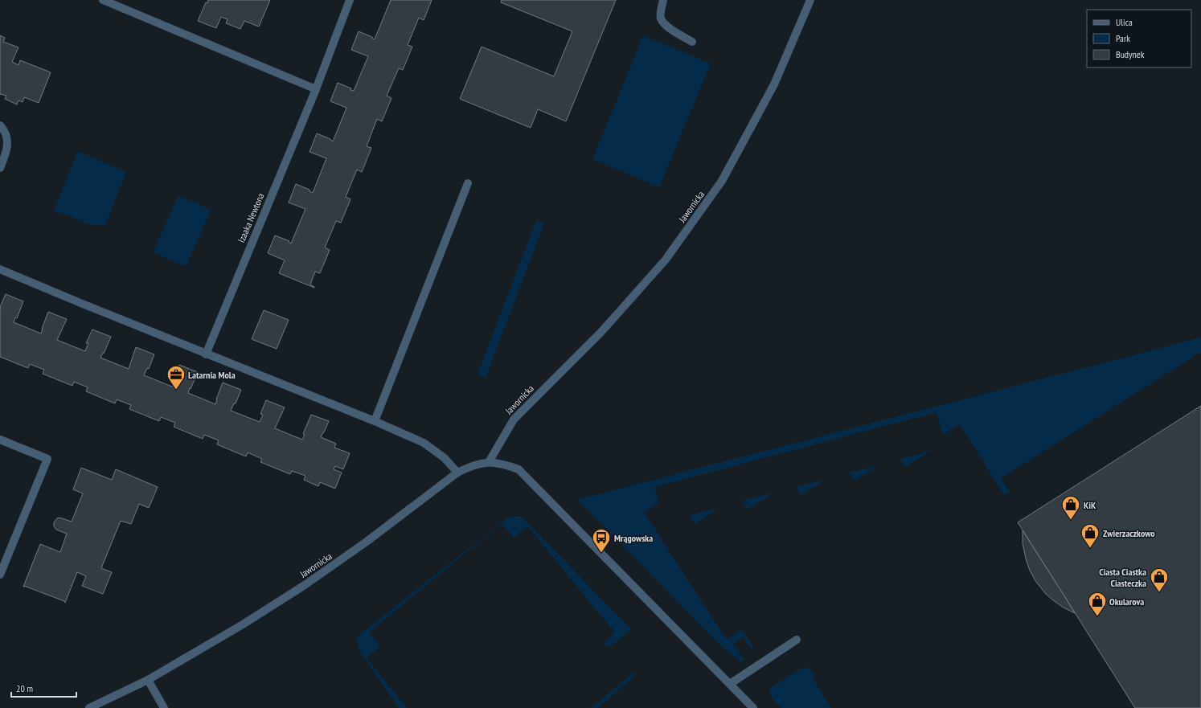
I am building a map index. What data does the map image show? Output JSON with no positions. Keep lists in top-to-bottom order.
{
  "streets": {
    "street": ["Jawornicka", "Izaaka Newtona"]
  },
  "places": {
    "office": ["Latarnia Mola"],
    "shop": [
      "KiK",
      "Zwierzaczkowo",
      "Ciasta Ciastka Ciasteczka",
      "Okularova"
    ],
    "bus stop": ["Mrągowska"]
  },
  "legend": ["Ulica", "Park", "Budynek"],
  "scale_bar": "20 m"
}
